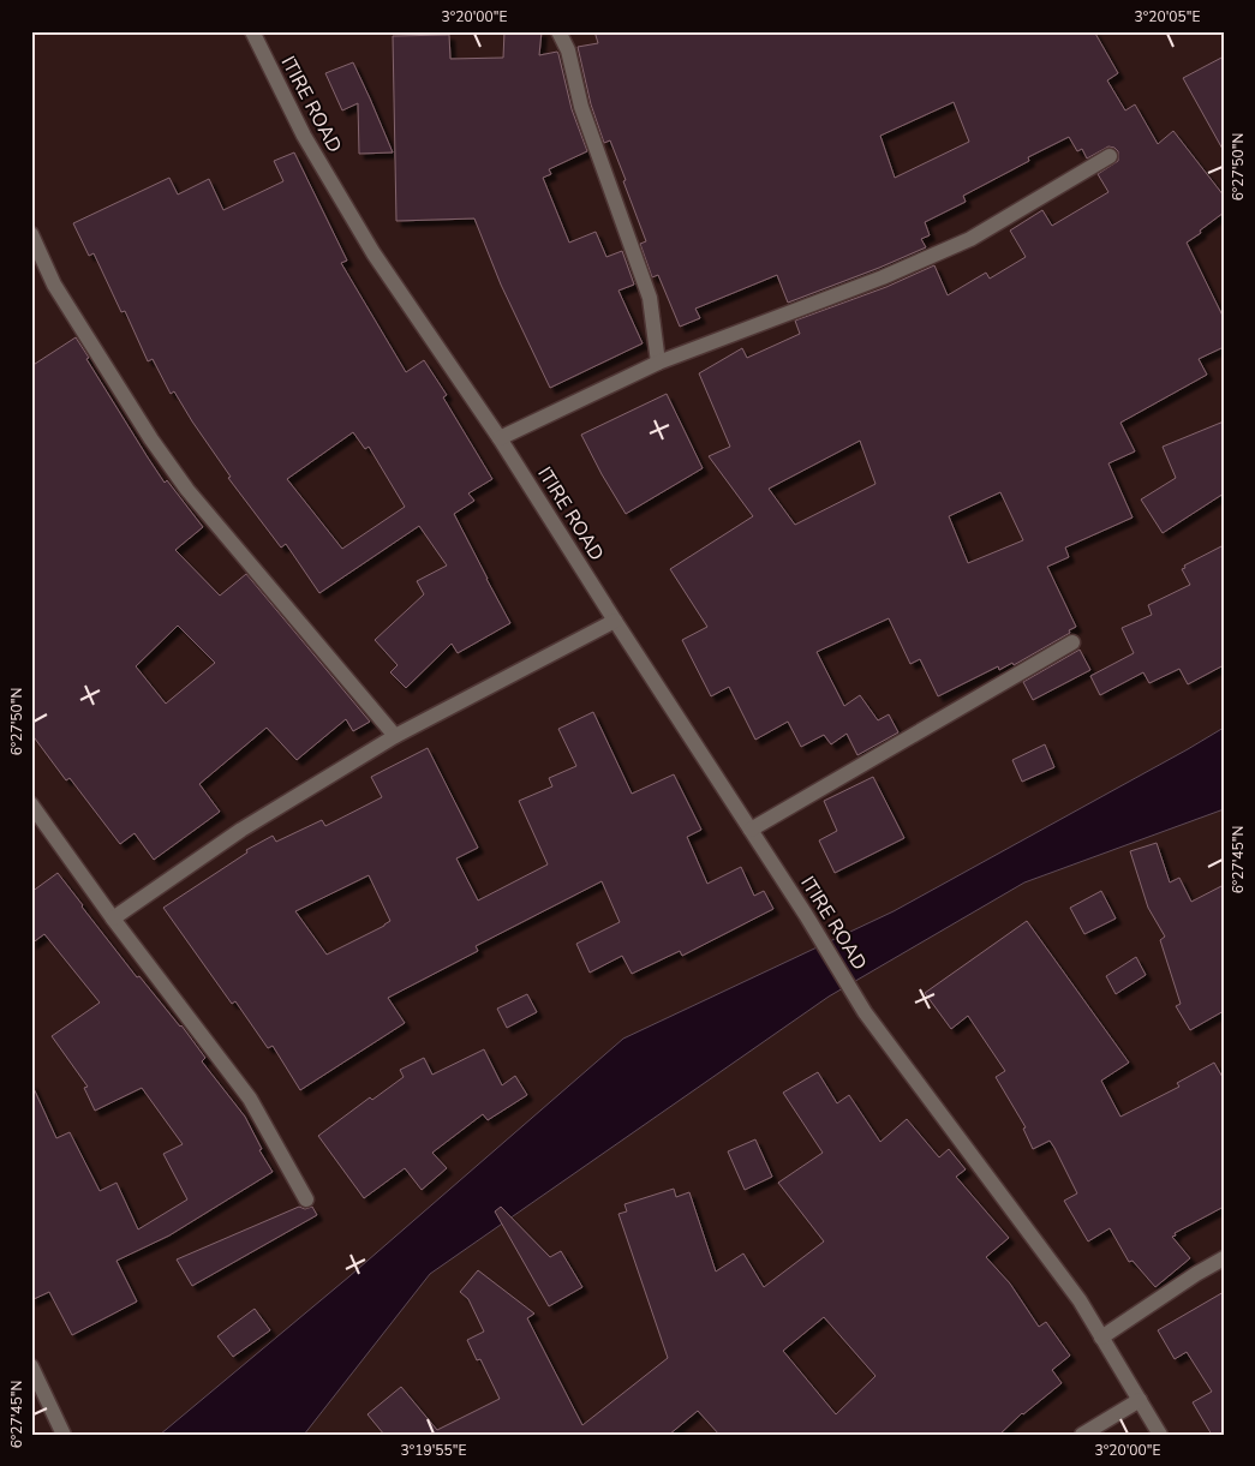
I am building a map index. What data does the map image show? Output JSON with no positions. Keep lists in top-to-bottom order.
{
  "streets": {
    "street": ["ITIRE ROAD"]
  },
  "coordinates": [
    "3°20'00\"E",
    "3°20'05\"E",
    "6°27'50\"N",
    "6°27'45\"N",
    "3°19'55\"E"
  ]
}
